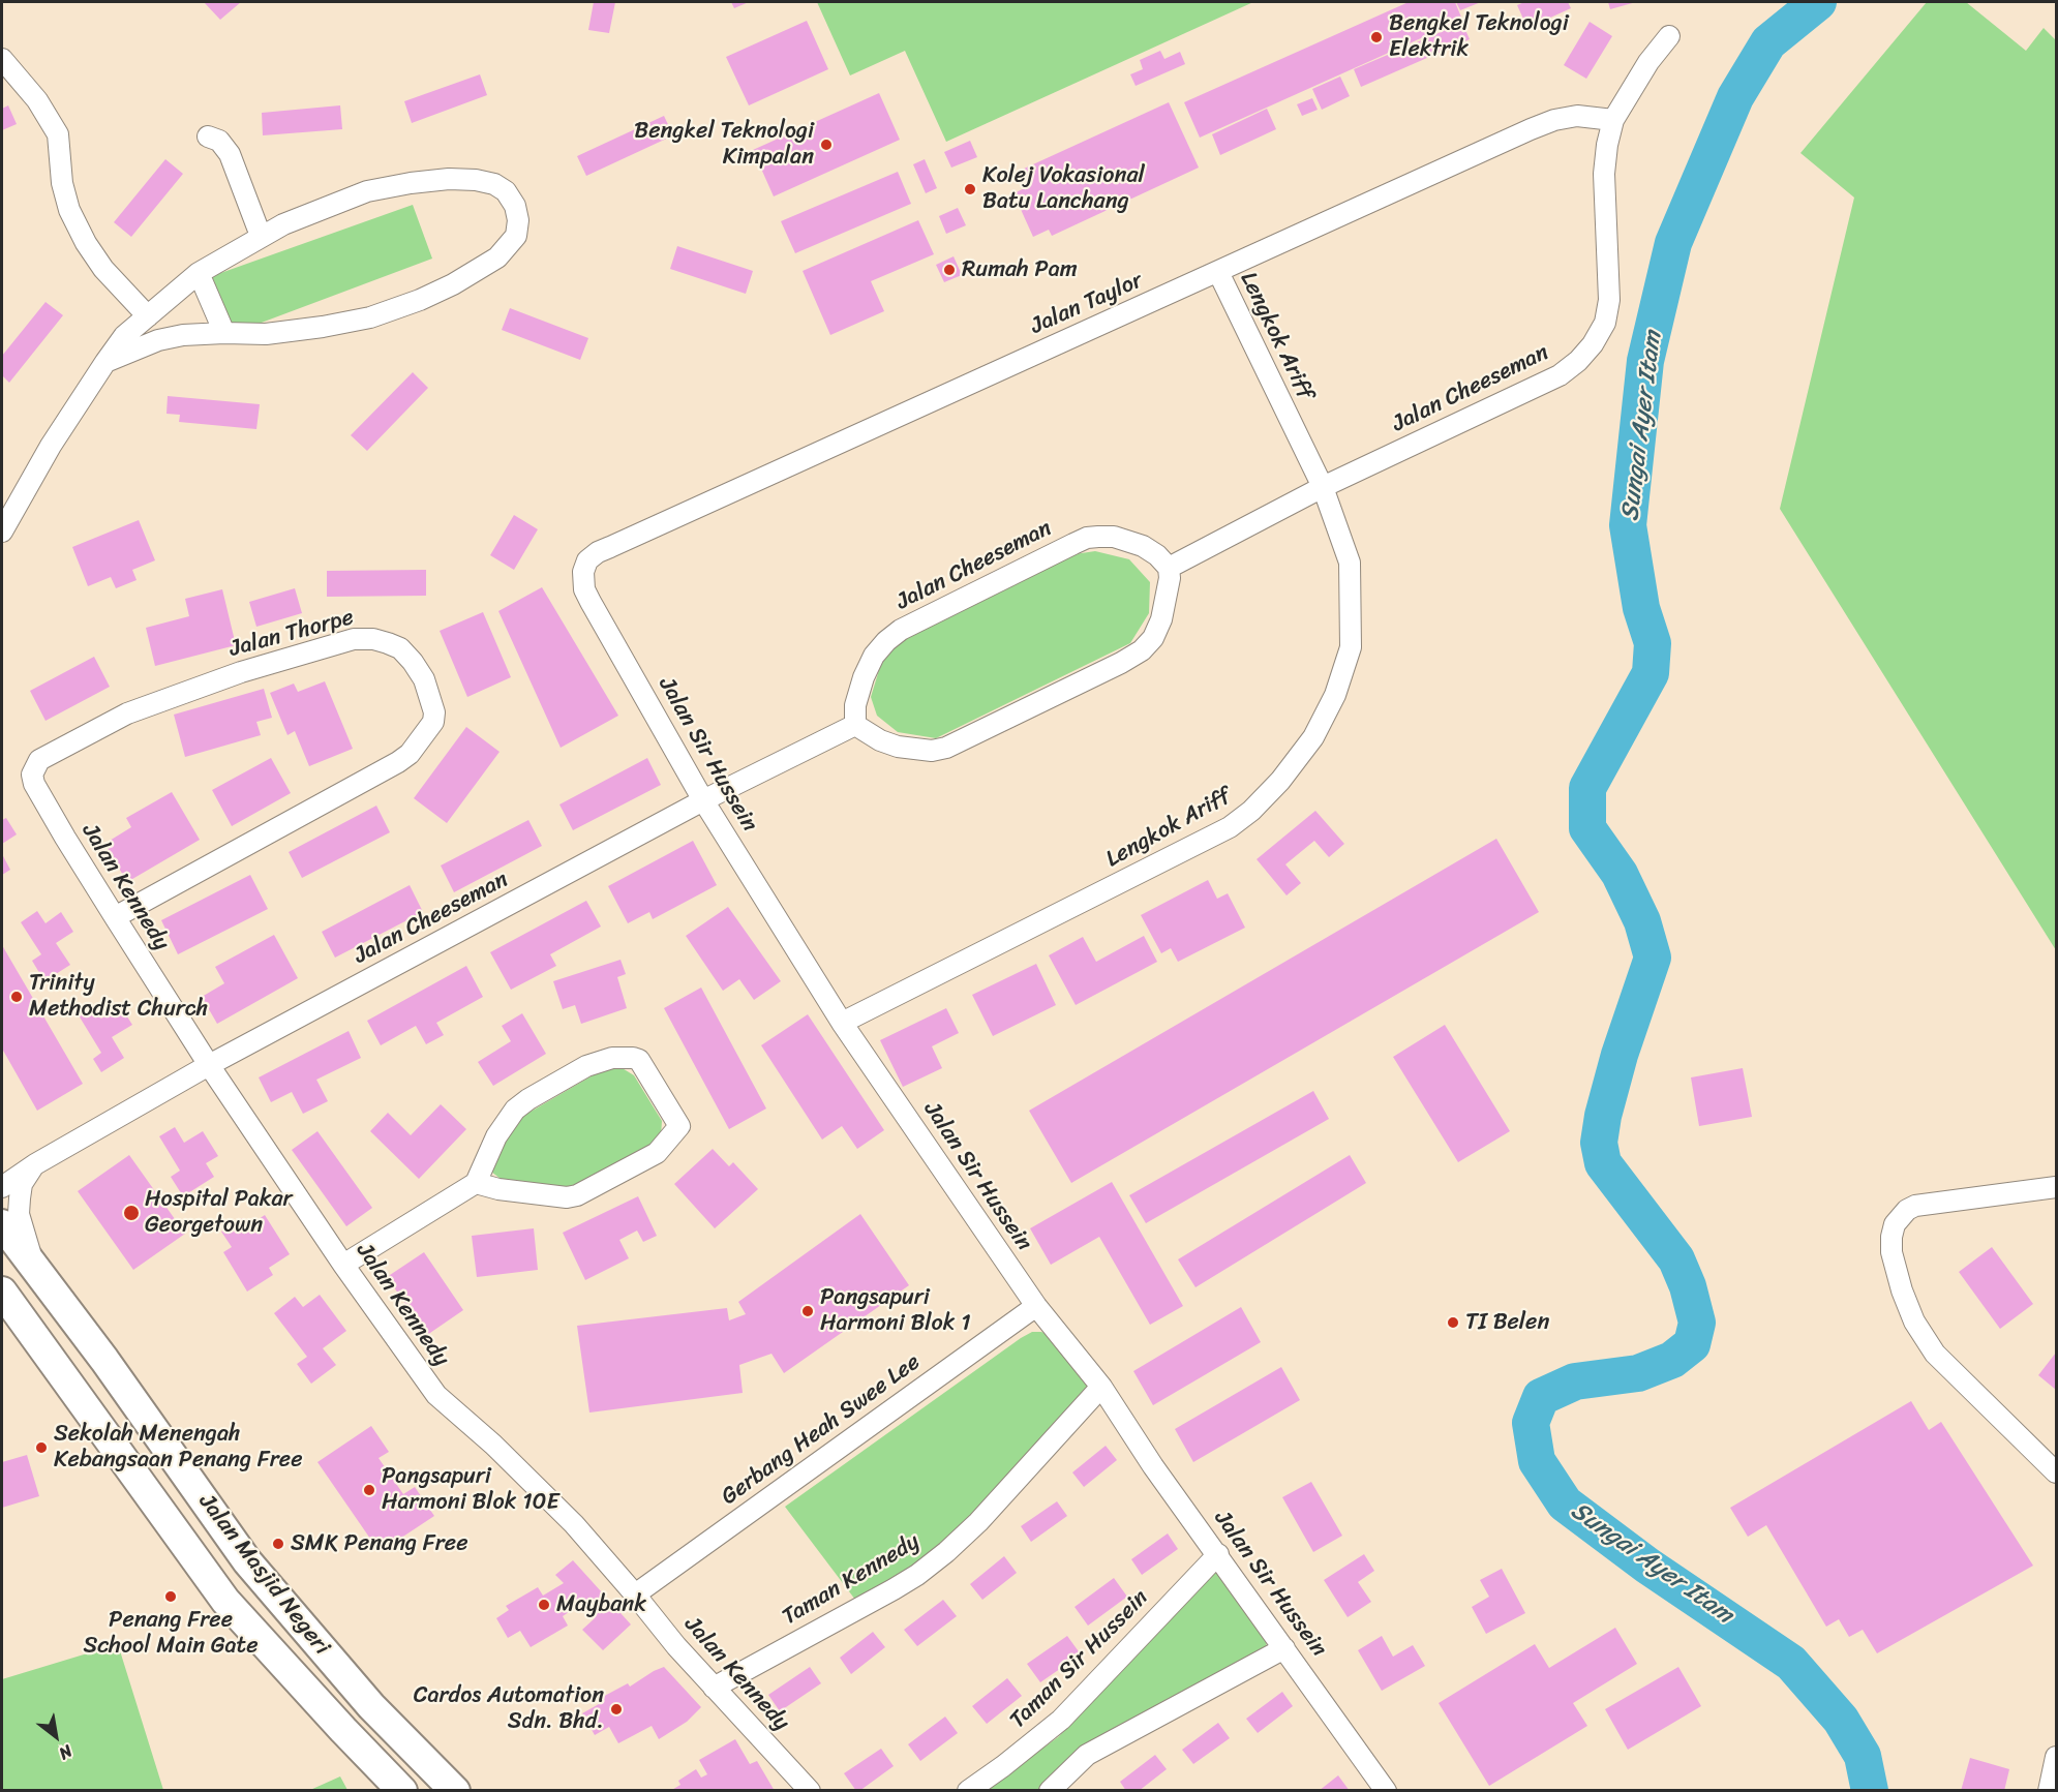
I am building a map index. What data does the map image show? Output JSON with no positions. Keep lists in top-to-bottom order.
{
  "streets": {
    "highway": ["Jalan Masjid Negeri"],
    "street": [
      "Jalan Taylor",
      "Lengkok Ariff",
      "Jalan Cheeseman",
      "Jalan Thorpe",
      "Jalan Sir Hussein",
      "Jalan Kennedy",
      "Gerbang Heah Swee Lee",
      "Taman Kennedy",
      "Taman Sir Hussein"
    ]
  },
  "crossings": [
    ["Jalan Taylor", "Lengkok Ariff"],
    ["Jalan Taylor", "Jalan Cheeseman"],
    ["Jalan Taylor", "Jalan Sir Hussein"],
    ["Lengkok Ariff", "Jalan Cheeseman"],
    ["Lengkok Ariff", "Jalan Sir Hussein"],
    ["Jalan Cheeseman", "Jalan Sir Hussein"],
    ["Jalan Cheeseman", "Jalan Kennedy"],
    ["Jalan Thorpe", "Jalan Kennedy"],
    ["Jalan Sir Hussein", "Gerbang Heah Swee Lee"],
    ["Jalan Sir Hussein", "Taman Kennedy"],
    ["Jalan Sir Hussein", "Taman Sir Hussein"],
    ["Jalan Kennedy", "Gerbang Heah Swee Lee"],
    ["Jalan Kennedy", "Taman Kennedy"]
  ],
  "water": ["Sungai Ayer Itam"],
  "places": [
    "Bengkel Teknologi Elektrik",
    "Bengkel Teknologi Kimpalan",
    "Kolej Vokasional Batu Lanchang",
    "Rumah Pam",
    "Trinity Methodist Church",
    "Hospital Pakar Georgetown",
    "Pangsapuri Harmoni Blok 1",
    "TI Belen",
    "Sekolah Menengah Kebangsaan Penang Free",
    "Pangsapuri Harmoni Blok 10E",
    "SMK Penang Free",
    "Penang Free School Main Gate",
    "Maybank",
    "Cardos Automation Sdn. Bhd."
  ],
  "north": "bottom right"
}
